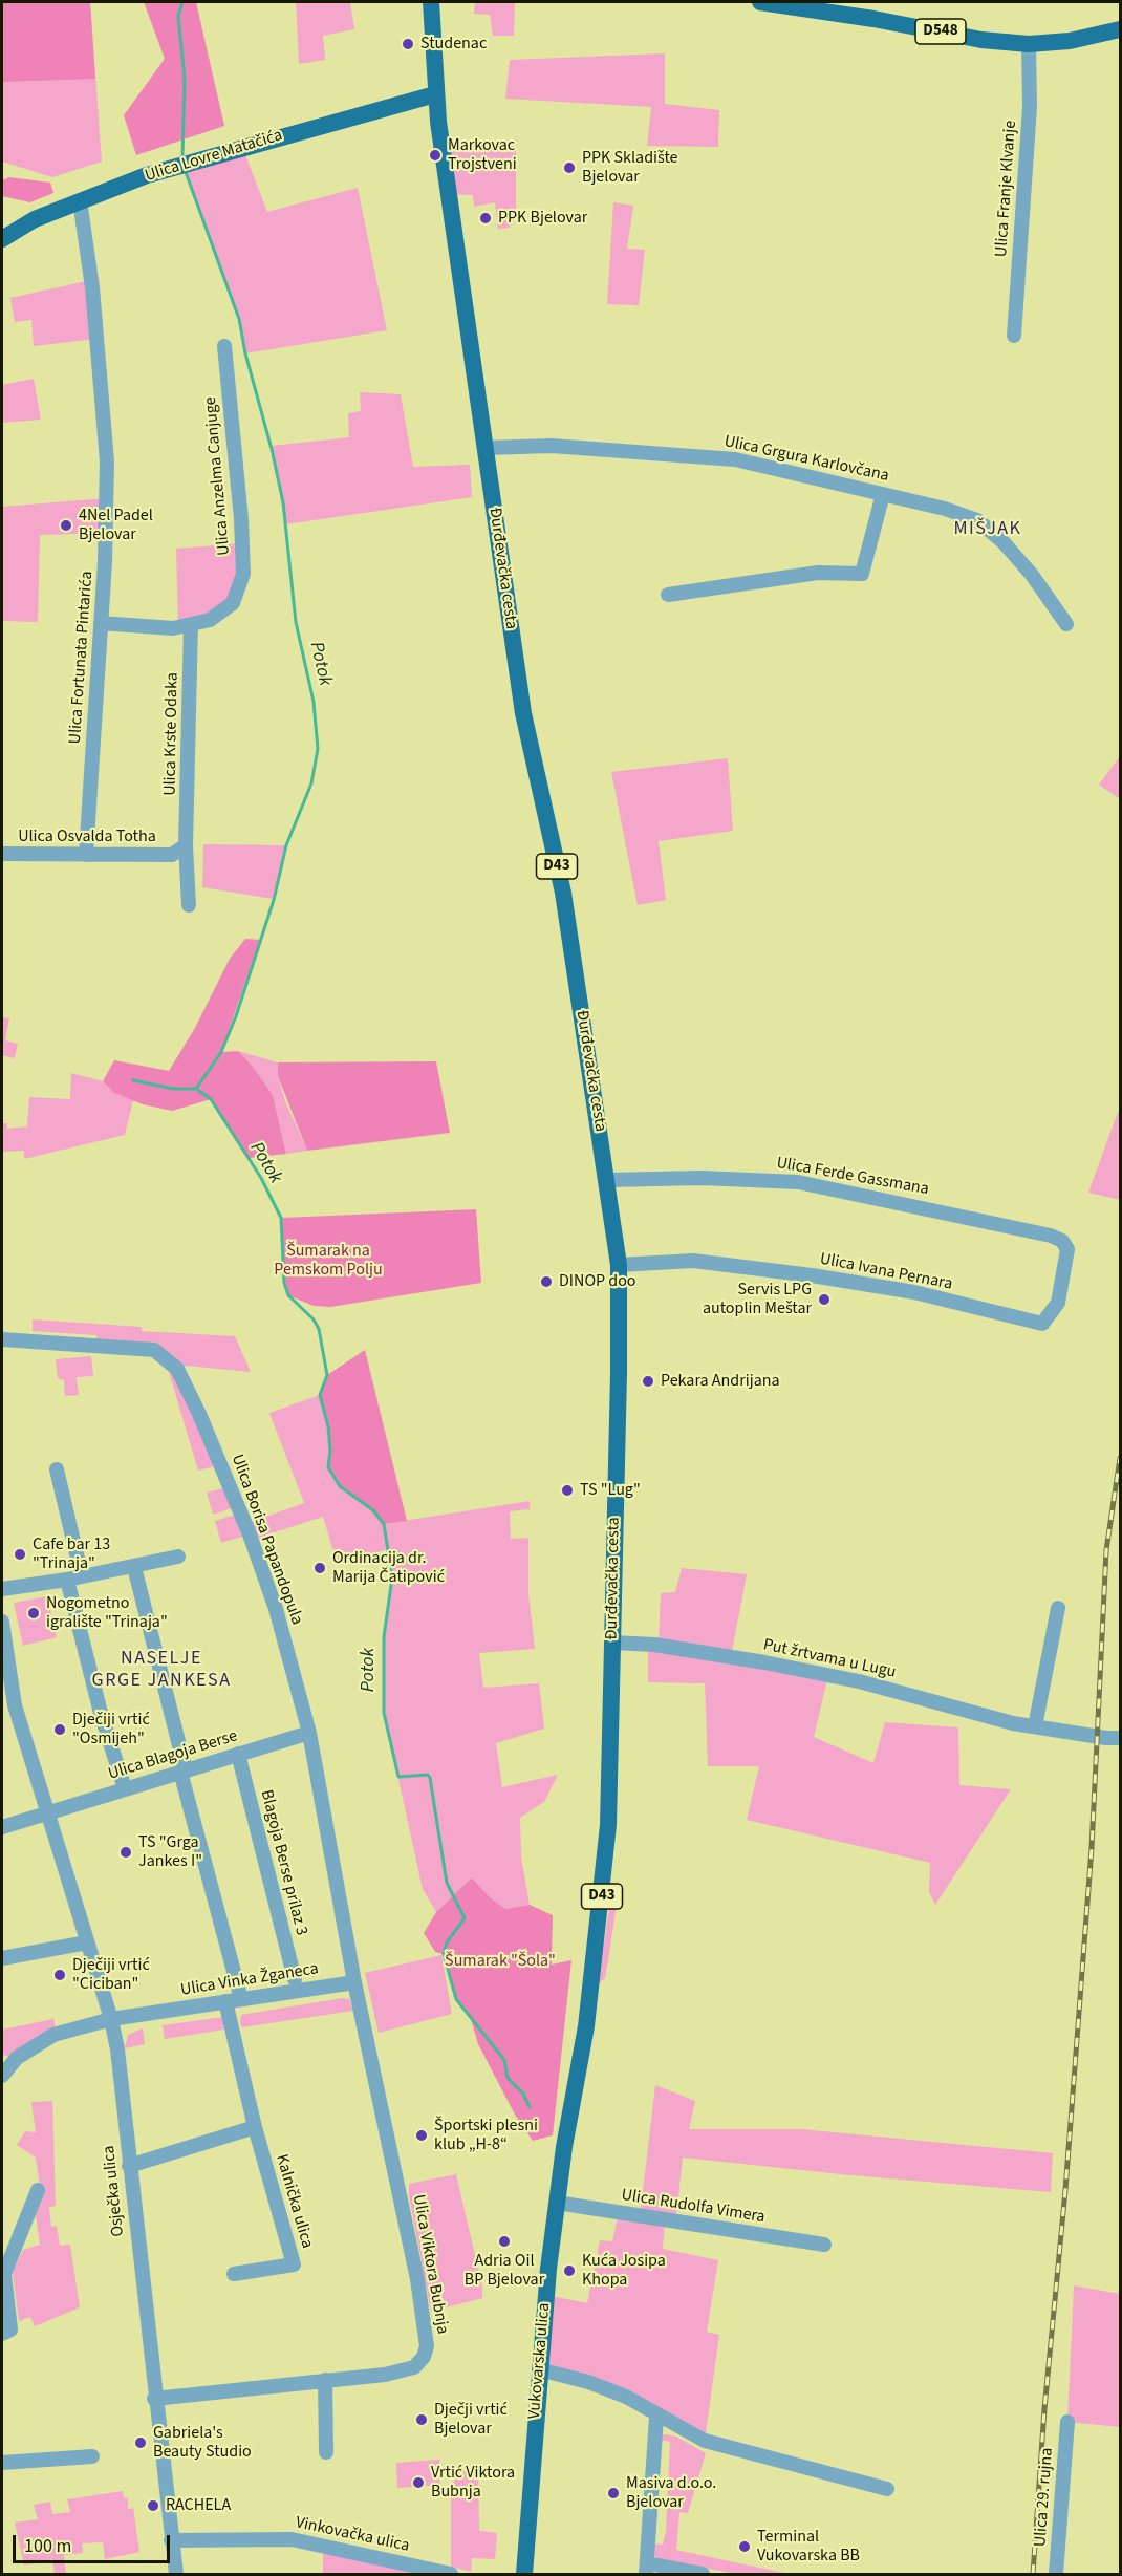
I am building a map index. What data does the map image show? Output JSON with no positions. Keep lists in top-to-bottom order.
{
  "streets": {
    "main road": [
      "D548",
      "Ulica Lovre Matačića",
      "Đurđevačka cesta",
      "D43",
      "Vukovarska ulica"
    ],
    "street": [
      "Ulica Franje Klvanje",
      "Ulica Grgura Karlovčana",
      "Ulica Anzelma Canjuge",
      "Ulica Fortunata Pintarića",
      "Ulica Krste Odaka",
      "Ulica Osvalda Totha",
      "Ulica Ferde Gassmana",
      "Ulica Ivana Pernara",
      "Ulica Borisa Papandopula",
      "Put žrtvama u Lugu",
      "Ulica Blagoja Berse",
      "Blagoja Berse prilaz 3",
      "Ulica Vinka Žganeca",
      "Osječka ulica",
      "Kalnička ulica",
      "Ulica Rudolfa Vimera",
      "Ulica Viktora Bubnja",
      "Ulica 29. rujna",
      "Vinkovačka ulica"
    ]
  },
  "crossings": [
    ["D548", "Ulica Franje Klvanje"],
    ["Ulica Lovre Matačića", "Đurđevačka cesta"],
    ["Ulica Lovre Matačića", "Ulica Fortunata Pintarića"],
    ["Ulica Grgura Karlovčana", "Đurđevačka cesta"],
    ["Ulica Anzelma Canjuge", "Ulica Krste Odaka"],
    ["Đurđevačka cesta", "Ulica Ferde Gassmana"],
    ["Đurđevačka cesta", "Ulica Ivana Pernara"],
    ["Đurđevačka cesta", "Put žrtvama u Lugu"],
    ["Đurđevačka cesta", "Vukovarska ulica"],
    ["Ulica Fortunata Pintarića", "Ulica Osvalda Totha"],
    ["Ulica Krste Odaka", "Ulica Osvalda Totha"],
    ["Ulica Ferde Gassmana", "Ulica Ivana Pernara"],
    ["Ulica Borisa Papandopula", "Ulica Blagoja Berse"],
    ["Ulica Borisa Papandopula", "Ulica Vinka Žganeca"],
    ["Ulica Borisa Papandopula", "Ulica Viktora Bubnja"],
    ["Ulica Blagoja Berse", "Blagoja Berse prilaz 3"],
    ["Ulica Blagoja Berse", "Osječka ulica"],
    ["Ulica Vinka Žganeca", "Osječka ulica"],
    ["Ulica Vinka Žganeca", "Kalnička ulica"],
    ["Ulica Vinka Žganeca", "Ulica Viktora Bubnja"],
    ["Osječka ulica", "Ulica Viktora Bubnja"],
    ["Osječka ulica", "Vinkovačka ulica"],
    ["Ulica Rudolfa Vimera", "Vukovarska ulica"]
  ],
  "districts": ["MIŠJAK", "NASELJE GRGE JANKESA"],
  "water": ["Potok"],
  "parks": ["Šumarak na Pemskom Polju", "Šumarak \"Šola\""],
  "places": [
    "Studenac",
    "Markovac Trojstveni",
    "PPK Skladište Bjelovar",
    "PPK Bjelovar",
    "4Nel Padel Bjelovar",
    "DINOP doo",
    "Servis LPG autoplin Meštar",
    "Pekara Andrijana",
    "TS \"Lug\"",
    "Cafe bar 13 \"Trinaja\"",
    "Ordinacija dr. Marija Čatipović",
    "Nogometno igralište \"Trinaja\"",
    "Dječiji vrtić \"Osmijeh\"",
    "TS \"Grga Jankes I\"",
    "Dječiji vrtić \"Ciciban\"",
    "Športski plesni klub „H-8“",
    "Adria Oil BP Bjelovar",
    "Kuća Josipa Khopa",
    "Dječji vrtić Bjelovar",
    "Gabriela's Beauty Studio",
    "Vrtić Viktora Bubnja",
    "Masiva d.o.o. Bjelovar",
    "RACHELA",
    "Terminal Vukovarska BB"
  ],
  "scale_bar": "100 m"
}
